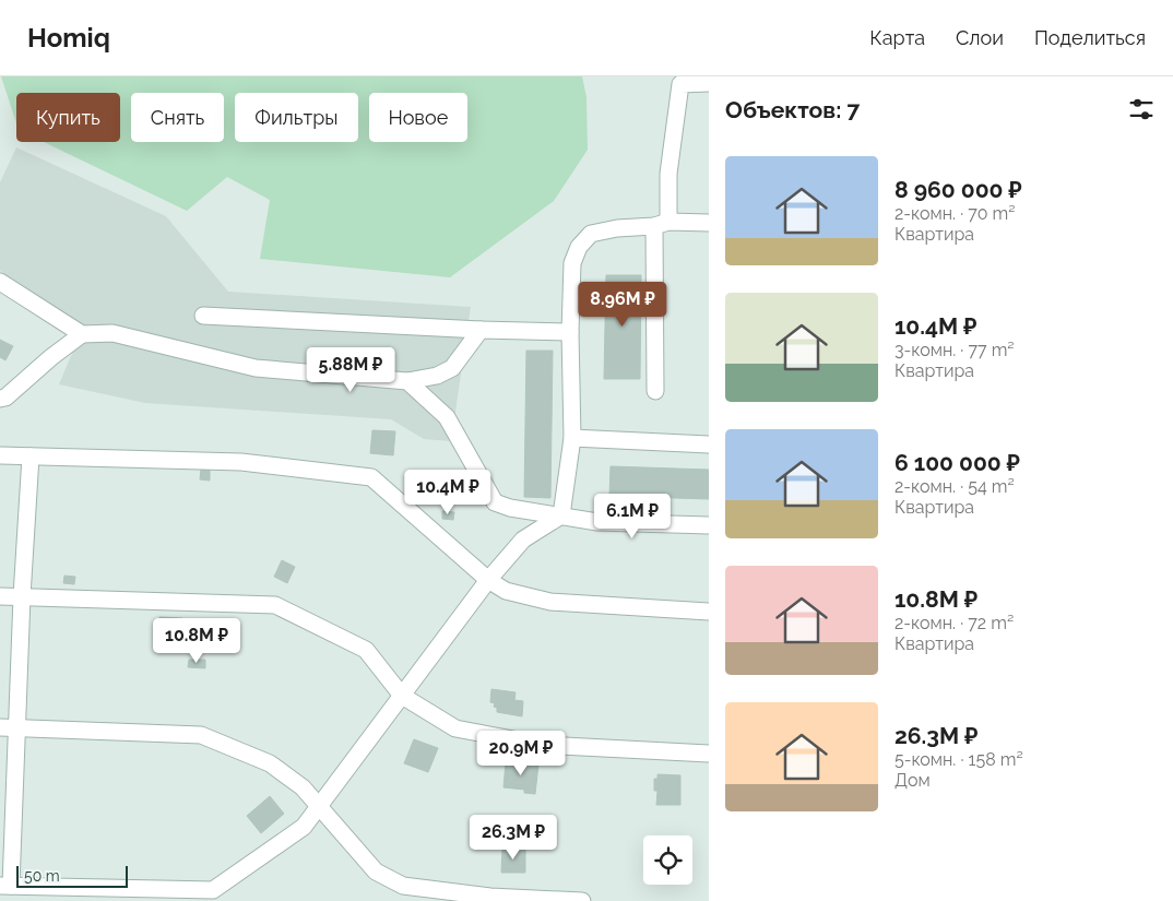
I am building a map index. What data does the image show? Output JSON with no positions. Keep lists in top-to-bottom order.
{
  "scale_bar": "50 m",
  "page": {
    "header": "Homiq",
    "nav": ["Карта", "Слои", "Поделиться"],
    "heading": "Объектов: 7",
    "chip": [
      "Купить",
      "Снять",
      "Фильтры",
      "Новое"
    ],
    "list": [
      {
        "name": "8 960 000 ₽",
        "note": "2-комн. · 70 m² · Квартира"
      },
      {
        "name": "10.4M ₽",
        "note": "3-комн. · 77 m² · Квартира"
      },
      {
        "name": "6 100 000 ₽",
        "note": "2-комн. · 54 m² · Квартира"
      },
      {
        "name": "10.8M ₽",
        "note": "2-комн. · 72 m² · Квартира"
      },
      {
        "name": "26.3M ₽",
        "note": "5-комн. · 158 m² · Дом"
      }
    ],
    "price": [
      "8.96M ₽",
      "5.88M ₽",
      "10.4M ₽",
      "6.1M ₽",
      "10.8M ₽",
      "20.9M ₽",
      "26.3M ₽"
    ],
    "scale": "50 m"
  }
}
